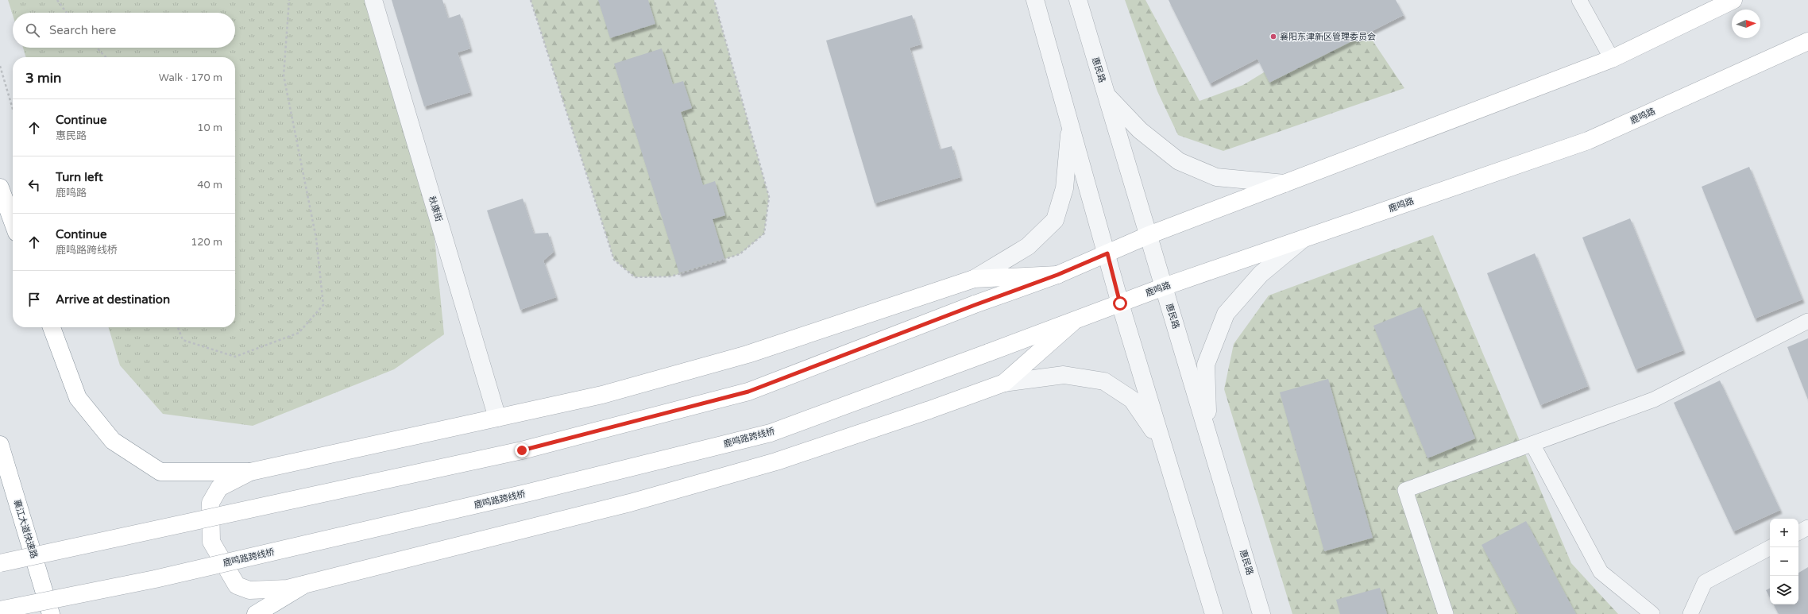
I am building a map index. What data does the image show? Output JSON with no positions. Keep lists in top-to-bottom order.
{
  "streets": {
    "main road": ["鹿鸣路", "鹿鸣路跨线桥", "襄江大道快速路"],
    "street": ["惠民路", "秋康街"]
  },
  "crossings": [
    ["惠民路", "鹿鸣路"],
    ["鹿鸣路", "鹿鸣路跨线桥"]
  ],
  "places": ["襄阳东津新区管理委员会"],
  "north": "right",
  "page": {
    "search": "Search here",
    "heading": ["3 min", "Walk · 170 m"],
    "list": [
      ["Continue", "惠民路", "10 m"],
      ["Turn left", "鹿鸣路", "40 m"],
      ["Continue", "鹿鸣路跨线桥", "120 m"],
      "Arrive at destination"
    ],
    "map_buttons": ["+", "−"]
  }
}
